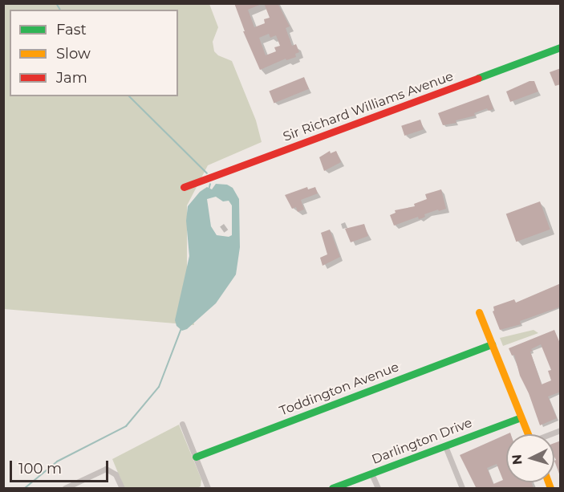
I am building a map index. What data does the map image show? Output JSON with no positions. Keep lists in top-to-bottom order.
{
  "streets": {
    "street": ["Sir Richard Williams Avenue", "Toddington Avenue", "Darlington Drive"]
  },
  "legend": ["Fast", "Slow", "Jam"],
  "scale_bar": "100 m",
  "north": "left"
}
